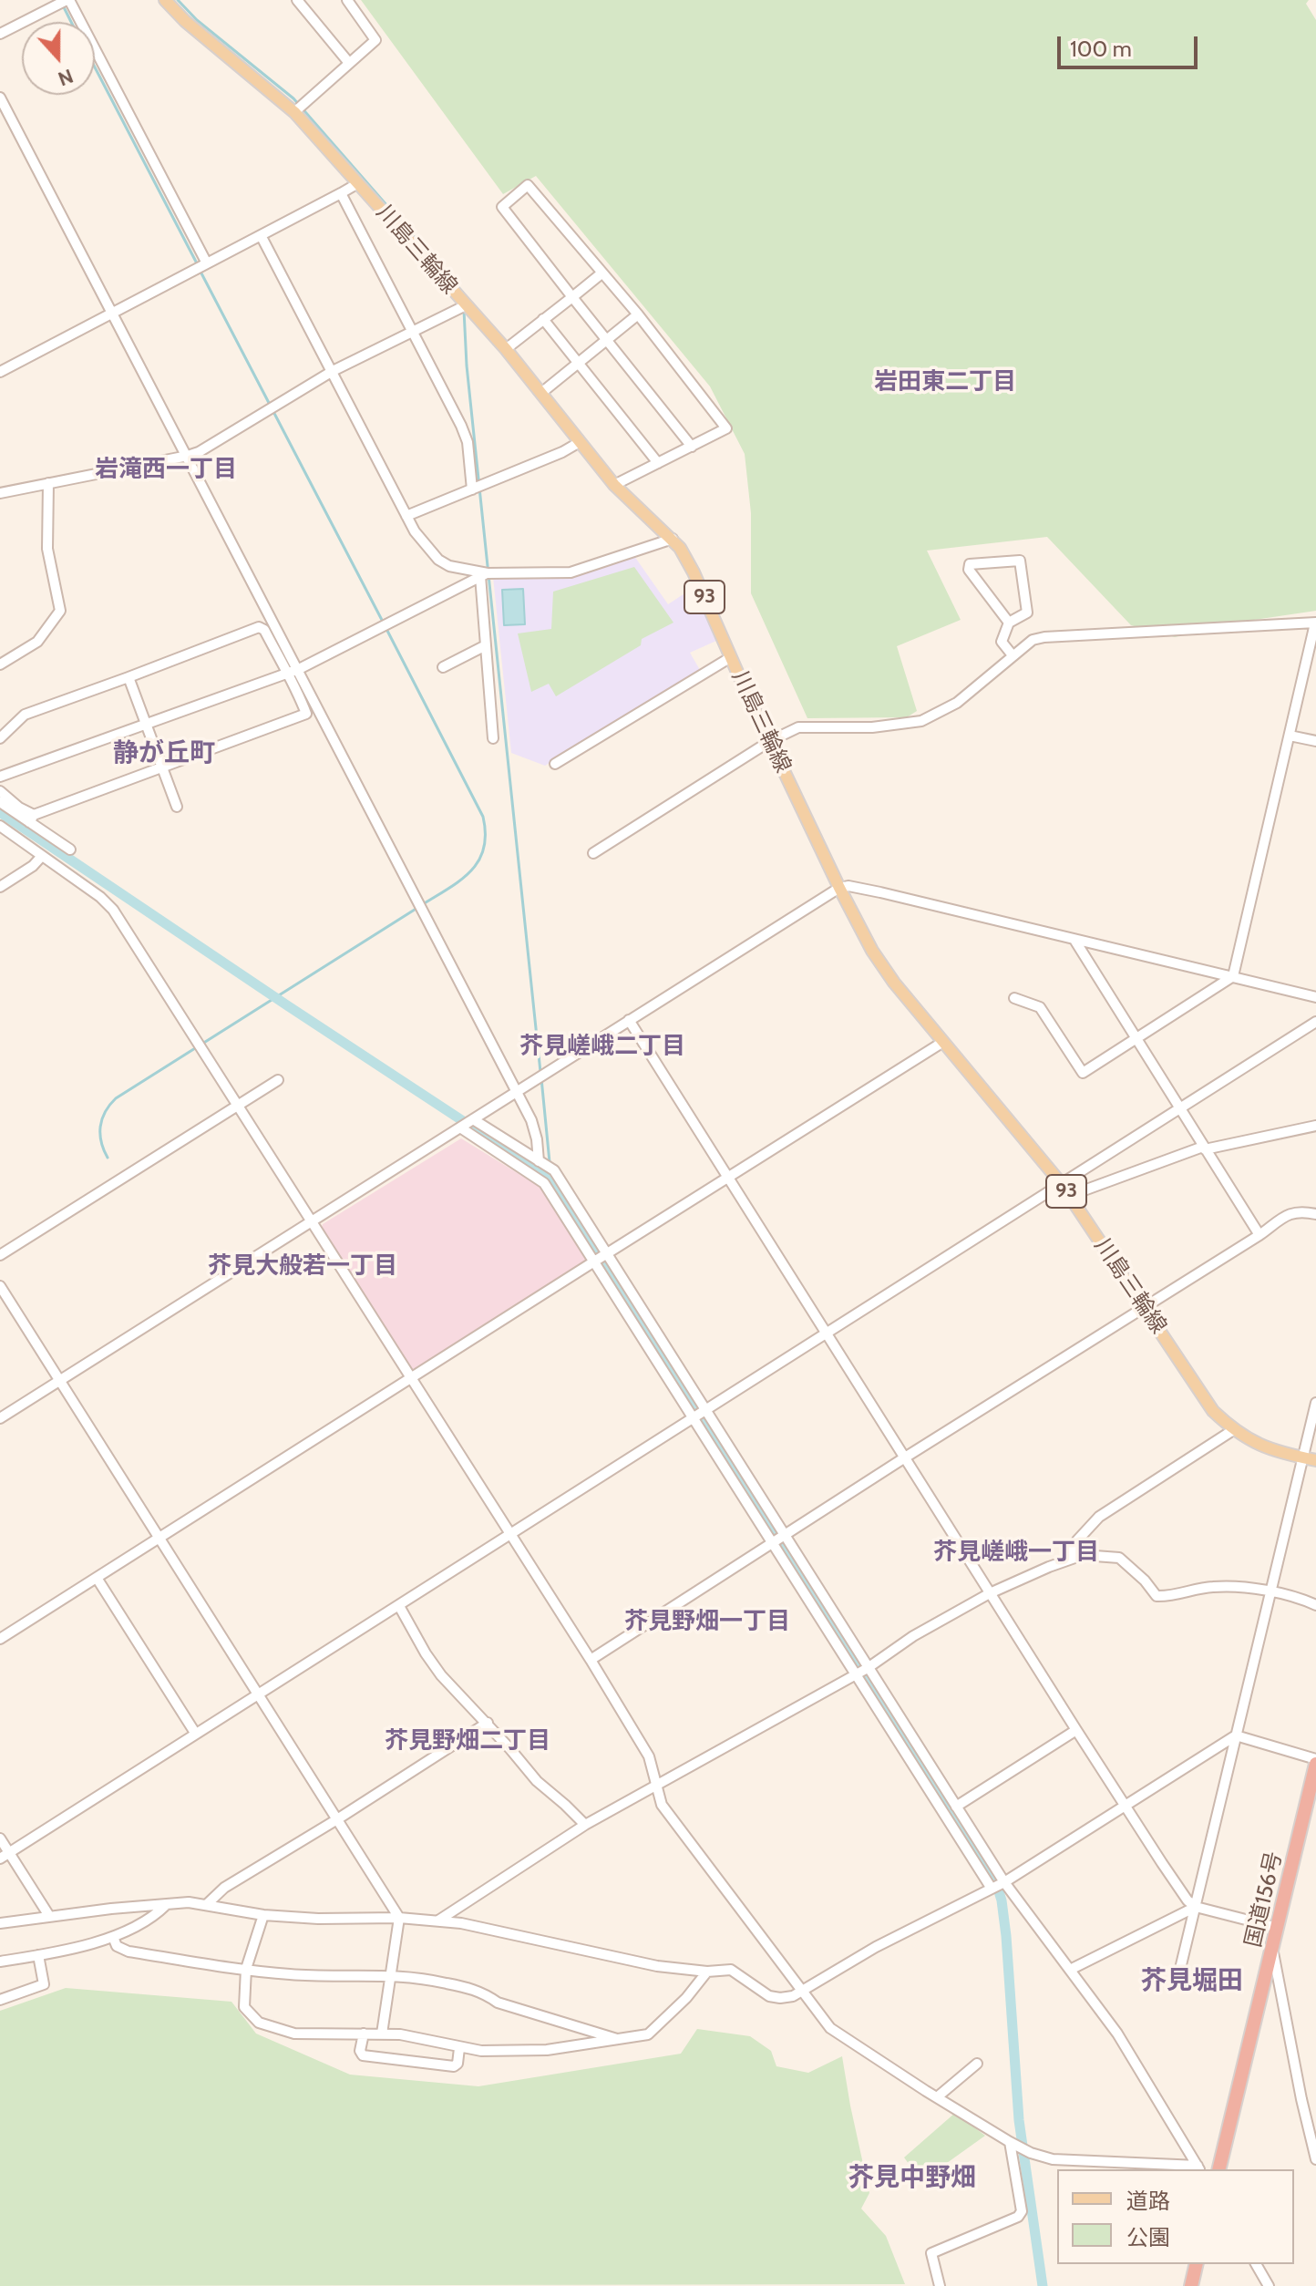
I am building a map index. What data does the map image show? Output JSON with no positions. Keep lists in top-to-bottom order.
{
  "streets": {
    "highway": ["国道156号"],
    "main road": ["川島三輪線", "93"]
  },
  "districts": [
    "岩田東二丁目",
    "岩滝西一丁目",
    "静が丘町",
    "芥見嵯峨二丁目",
    "芥見大般若一丁目",
    "芥見嵯峨一丁目",
    "芥見野畑一丁目",
    "芥見野畑二丁目",
    "芥見堀田",
    "芥見中野畑"
  ],
  "legend": ["道路", "公園"],
  "scale_bar": "100 m",
  "north": "bottom"
}
